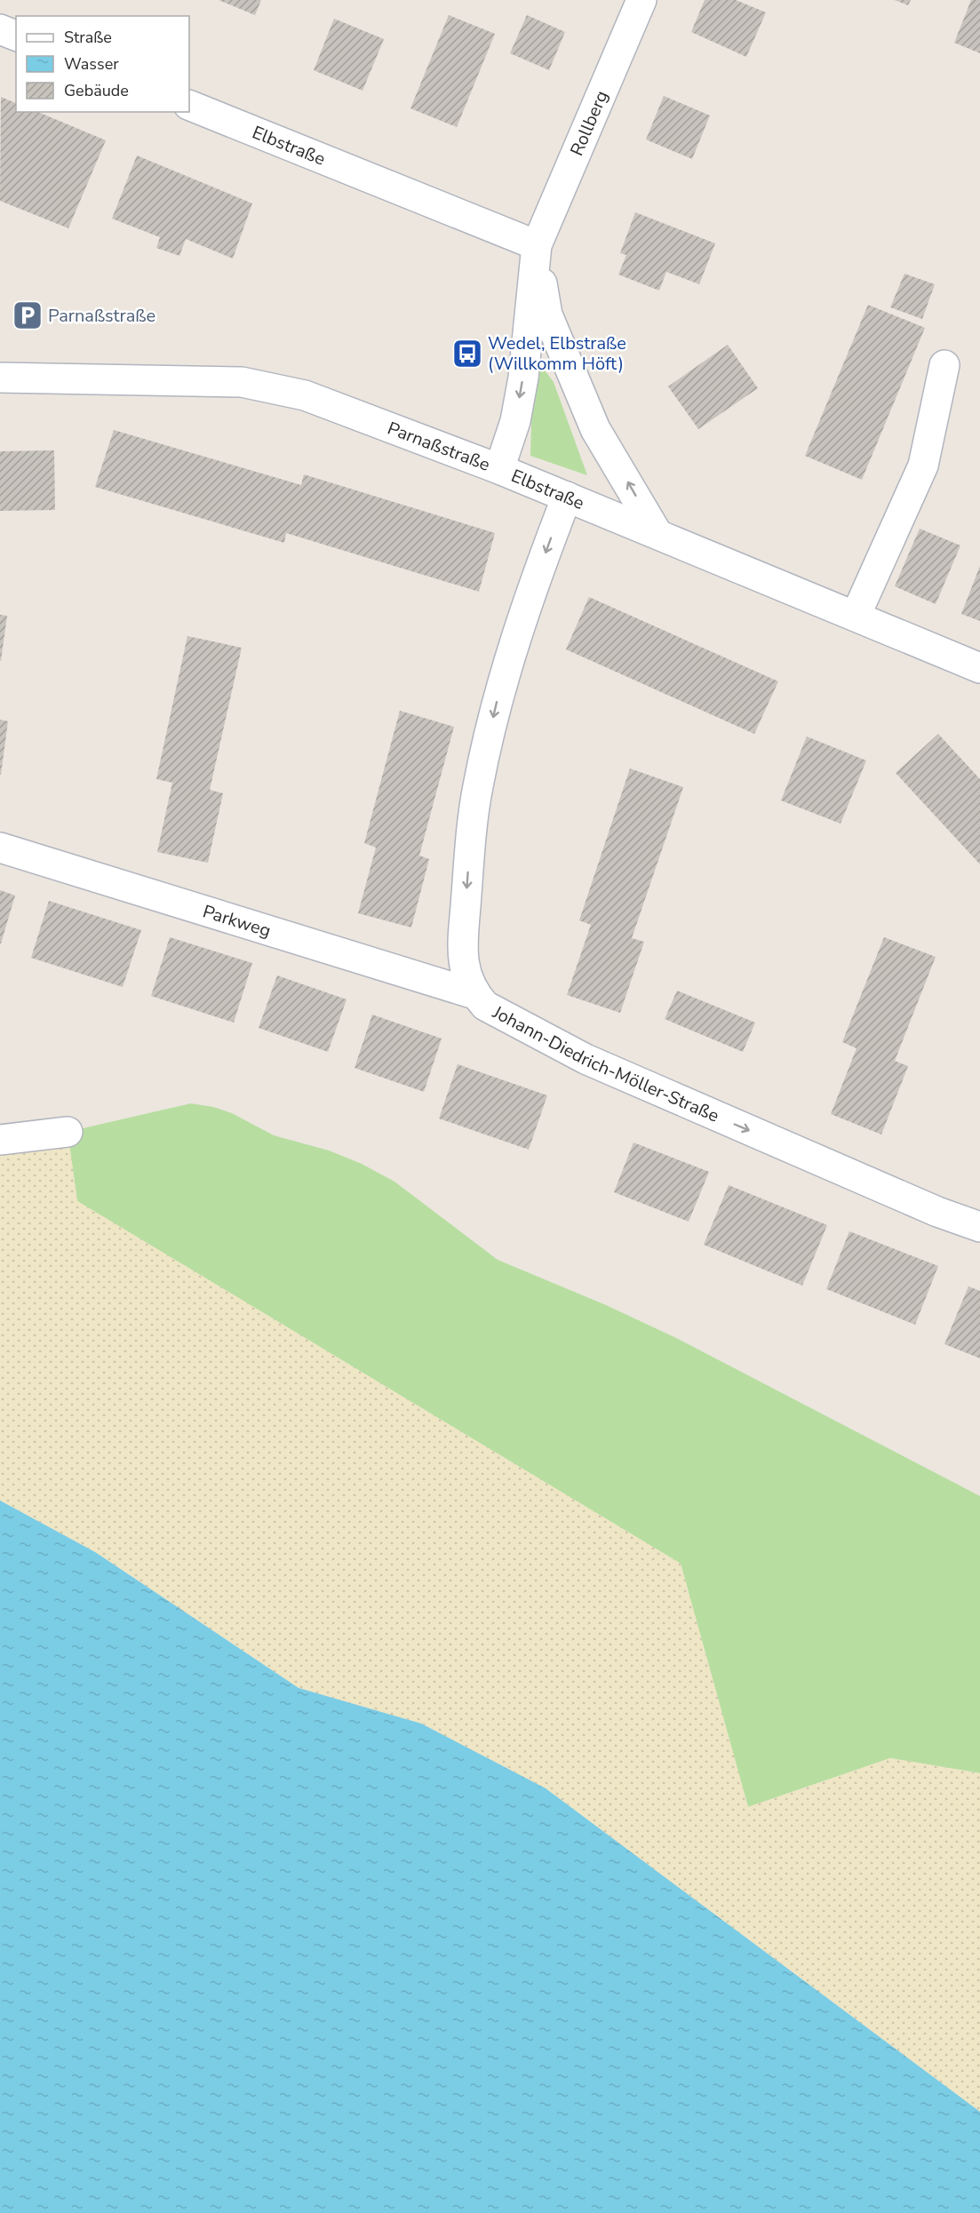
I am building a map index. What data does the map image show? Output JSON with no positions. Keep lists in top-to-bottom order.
{
  "streets": {
    "street": [
      "Rollberg",
      "Elbstraße",
      "Parnaßstraße",
      "Parkweg",
      "Johann-Diedrich-Möller-Straße"
    ]
  },
  "crossings": [
    ["Rollberg", "Elbstraße"],
    ["Elbstraße", "Parnaßstraße"],
    ["Elbstraße", "Johann-Diedrich-Möller-Straße"],
    ["Parkweg", "Johann-Diedrich-Möller-Straße"]
  ],
  "places": {
    "parking": ["Parnaßstraße"],
    "bus stop": ["Wedel, Elbstraße (Willkomm Höft)"]
  },
  "legend": ["Straße", "Wasser", "Gebäude"]
}
